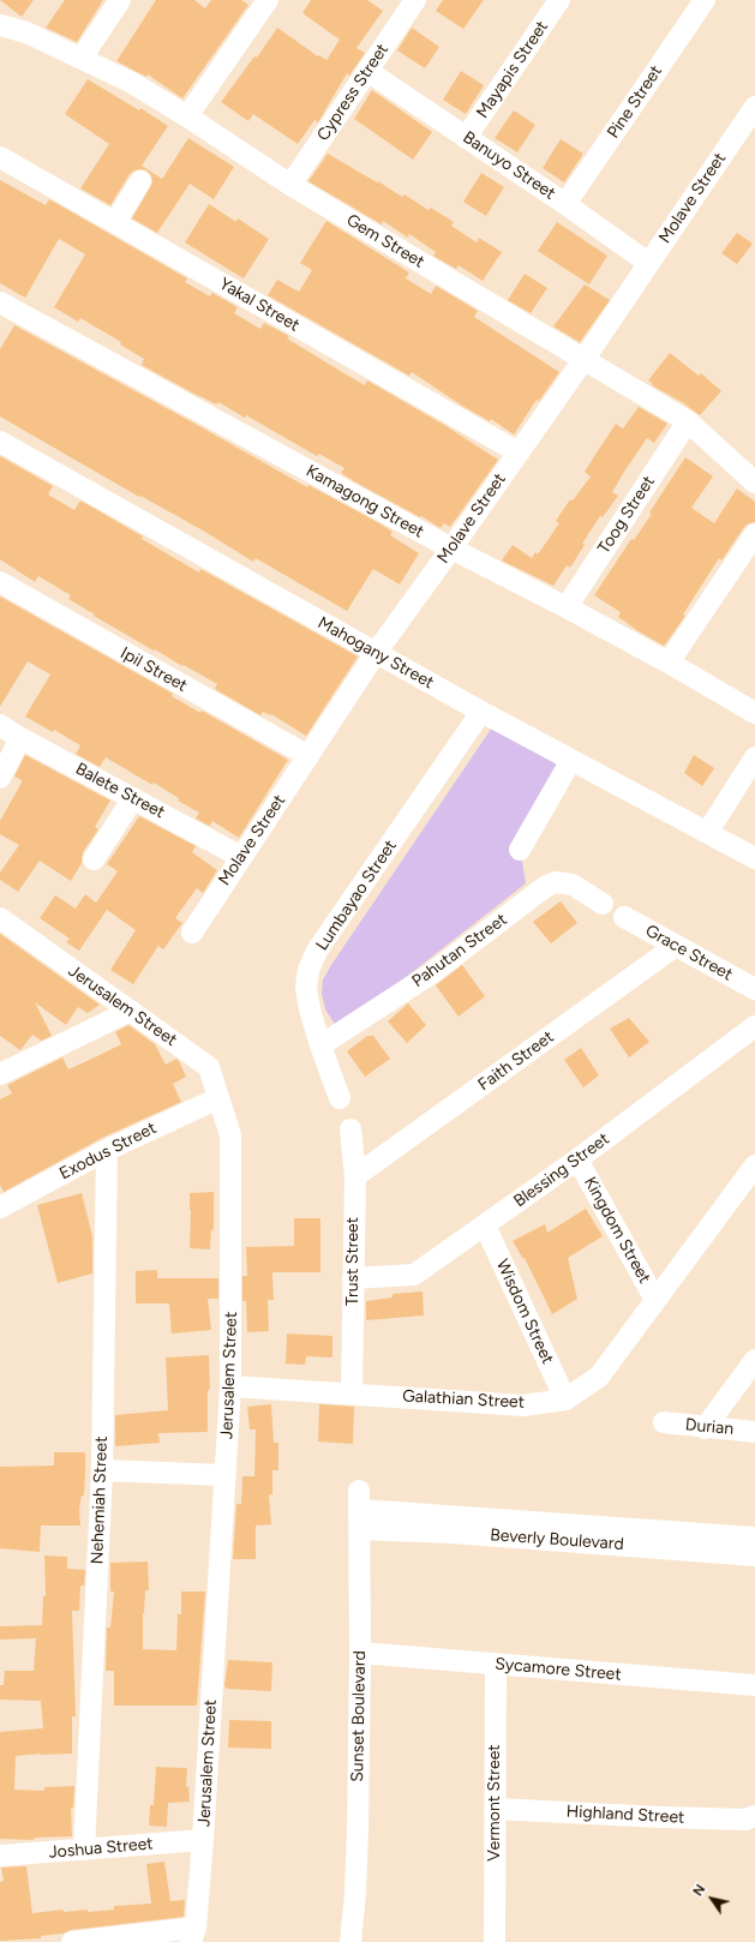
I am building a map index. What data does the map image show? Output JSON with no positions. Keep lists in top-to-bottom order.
{
  "streets": {
    "street": [
      "Mayapis Street",
      "Cypress Street",
      "Pine Street",
      "Banuyo Street",
      "Molave Street",
      "Gem Street",
      "Yakal Street",
      "Kamagong Street",
      "Toog Street",
      "Mahogany Street",
      "Ipil Street",
      "Balete Street",
      "Lumbayao Street",
      "Pahutan Street",
      "Grace Street",
      "Jerusalem Street",
      "Faith Street",
      "Exodus Street",
      "Blessing Street",
      "Kingdom Street",
      "Trust Street",
      "Wisdom Street",
      "Galathian Street",
      "Durian",
      "Nehemiah Street",
      "Beverly Boulevard",
      "Sycamore Street",
      "Sunset Boulevard",
      "Vermont Street",
      "Highland Street",
      "Joshua Street"
    ]
  },
  "crossings": [
    ["Mayapis Street", "Banuyo Street"],
    ["Cypress Street", "Banuyo Street"],
    ["Cypress Street", "Gem Street"],
    ["Pine Street", "Banuyo Street"],
    ["Banuyo Street", "Molave Street"],
    ["Molave Street", "Gem Street"],
    ["Molave Street", "Yakal Street"],
    ["Molave Street", "Kamagong Street"],
    ["Molave Street", "Mahogany Street"],
    ["Molave Street", "Ipil Street"],
    ["Molave Street", "Balete Street"],
    ["Gem Street", "Toog Street"],
    ["Kamagong Street", "Toog Street"],
    ["Mahogany Street", "Lumbayao Street"],
    ["Lumbayao Street", "Pahutan Street"],
    ["Grace Street", "Faith Street"],
    ["Jerusalem Street", "Exodus Street"],
    ["Jerusalem Street", "Galathian Street"],
    ["Jerusalem Street", "Joshua Street"],
    ["Faith Street", "Trust Street"],
    ["Exodus Street", "Nehemiah Street"],
    ["Blessing Street", "Kingdom Street"],
    ["Blessing Street", "Trust Street"],
    ["Blessing Street", "Wisdom Street"],
    ["Kingdom Street", "Galathian Street"],
    ["Trust Street", "Galathian Street"],
    ["Wisdom Street", "Galathian Street"],
    ["Nehemiah Street", "Joshua Street"],
    ["Beverly Boulevard", "Sunset Boulevard"],
    ["Sycamore Street", "Sunset Boulevard"],
    ["Sycamore Street", "Vermont Street"],
    ["Vermont Street", "Highland Street"]
  ],
  "north": "top left"
}
